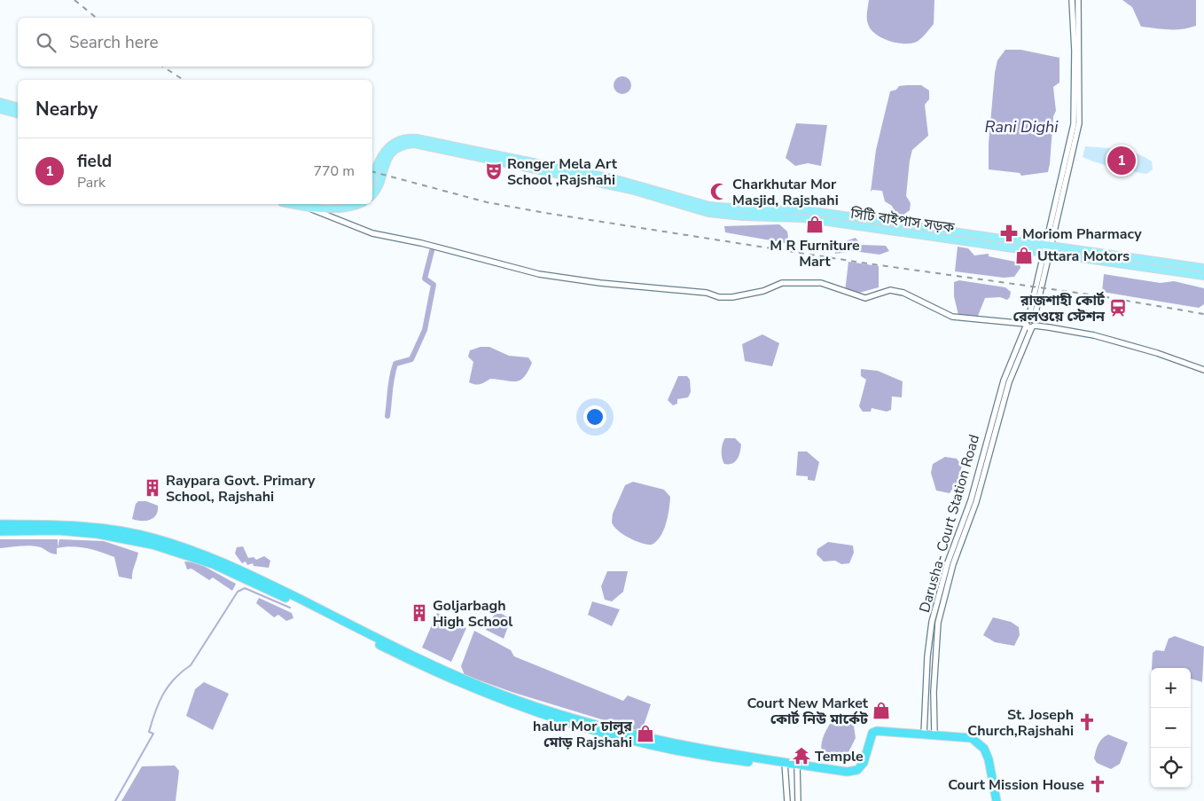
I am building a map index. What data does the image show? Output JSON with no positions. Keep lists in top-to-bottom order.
{
  "streets": {
    "main road": ["সিটি বাইপাস সড়ক"],
    "street": ["Darusha- Court Station Road"]
  },
  "crossings": [
    ["সিটি বাইপাস সড়ক", "Darusha- Court Station Road"]
  ],
  "water": ["Rani Dighi"],
  "places": {
    "theatre": ["Ronger Mela Art School ,Rajshahi"],
    "mosque": ["Charkhutar Mor Masjid, Rajshahi"],
    "shop": [
      "M R Furniture Mart",
      "Uttara Motors",
      "Court New Market কোর্ট নিউ মার্কেট",
      "halur Mor ঢালুর মোড় Rajshahi"
    ],
    "pharmacy": ["Moriom Pharmacy"],
    "station": ["রাজশাহী কোর্ট রেলওয়ে স্টেশন"],
    "building": ["Raypara Govt. Primary School, Rajshahi", "Goljarbagh High School"],
    "church": ["St. Joseph Church,Rajshahi", "Court Mission House"],
    "temple": ["Temple"]
  },
  "page": {
    "search": "Search here",
    "heading": "Nearby",
    "list": [
      {
        "mark": "1",
        "name": "field",
        "note": "Park",
        "value": "770 m"
      }
    ],
    "pins": "1",
    "map_buttons": ["+", "−"]
  }
}
